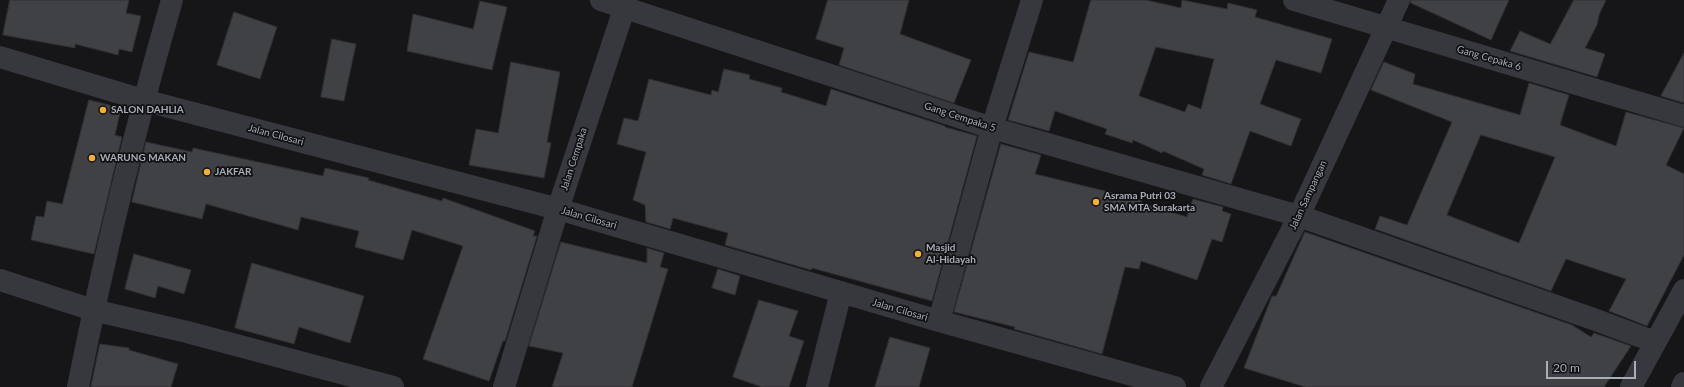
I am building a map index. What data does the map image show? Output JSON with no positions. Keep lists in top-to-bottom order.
{
  "streets": {
    "street": [
      "Gang Cepaka 6",
      "Gang Cempaka 5",
      "Jalan Cilosari",
      "Jalan Cempaka",
      "Jalan Sampangan"
    ]
  },
  "crossings": [
    ["Gang Cepaka 6", "Jalan Sampangan"],
    ["Gang Cempaka 5", "Jalan Cempaka"],
    ["Gang Cempaka 5", "Jalan Sampangan"],
    ["Jalan Cilosari", "Jalan Cempaka"]
  ],
  "places": [
    "SALON DAHLIA",
    "WARUNG MAKAN",
    "JAKFAR",
    "Asrama Putri 03 SMA MTA Surakarta",
    "Masjid Al-Hidayah"
  ],
  "scale_bar": "20 m"
}
